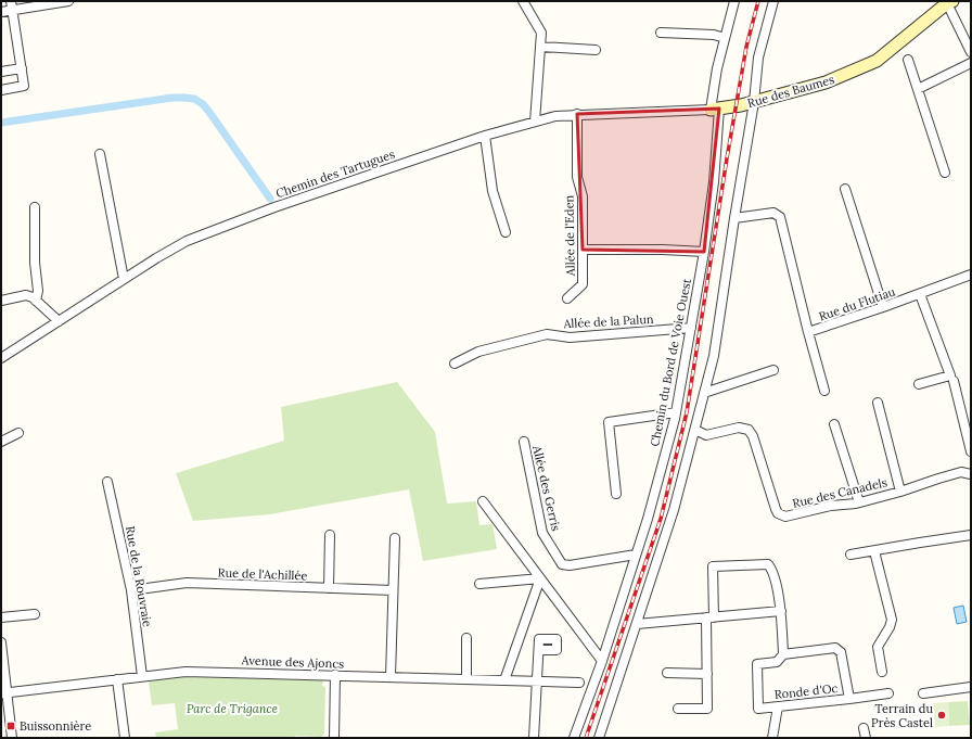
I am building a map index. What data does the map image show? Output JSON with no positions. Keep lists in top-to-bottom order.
{
  "streets": {
    "street": [
      "Rue des Baumes",
      "Chemin des Tartugues",
      "Allée de l'Eden",
      "Rue du Flutiau",
      "Allée de la Palun",
      "Chemin du Bord de Voie Ouest",
      "Allée des Gerris",
      "Rue des Canadels",
      "Rue de l'Achillée",
      "Rue de la Rouvraie",
      "Avenue des Ajoncs",
      "Ronde d'Oc"
    ]
  },
  "crossings": [
    ["Rue des Baumes", "Chemin des Tartugues"],
    ["Rue des Baumes", "Chemin du Bord de Voie Ouest"],
    ["Chemin des Tartugues", "Allée de l'Eden"],
    ["Chemin des Tartugues", "Chemin du Bord de Voie Ouest"],
    ["Allée de la Palun", "Chemin du Bord de Voie Ouest"],
    ["Chemin du Bord de Voie Ouest", "Allée des Gerris"],
    ["Rue de l'Achillée", "Rue de la Rouvraie"],
    ["Rue de la Rouvraie", "Avenue des Ajoncs"]
  ],
  "parks": ["Parc de Trigance"],
  "places": {
    "other": ["Terrain du Près Castel"],
    "transit": ["Buissonnière"]
  }
}
